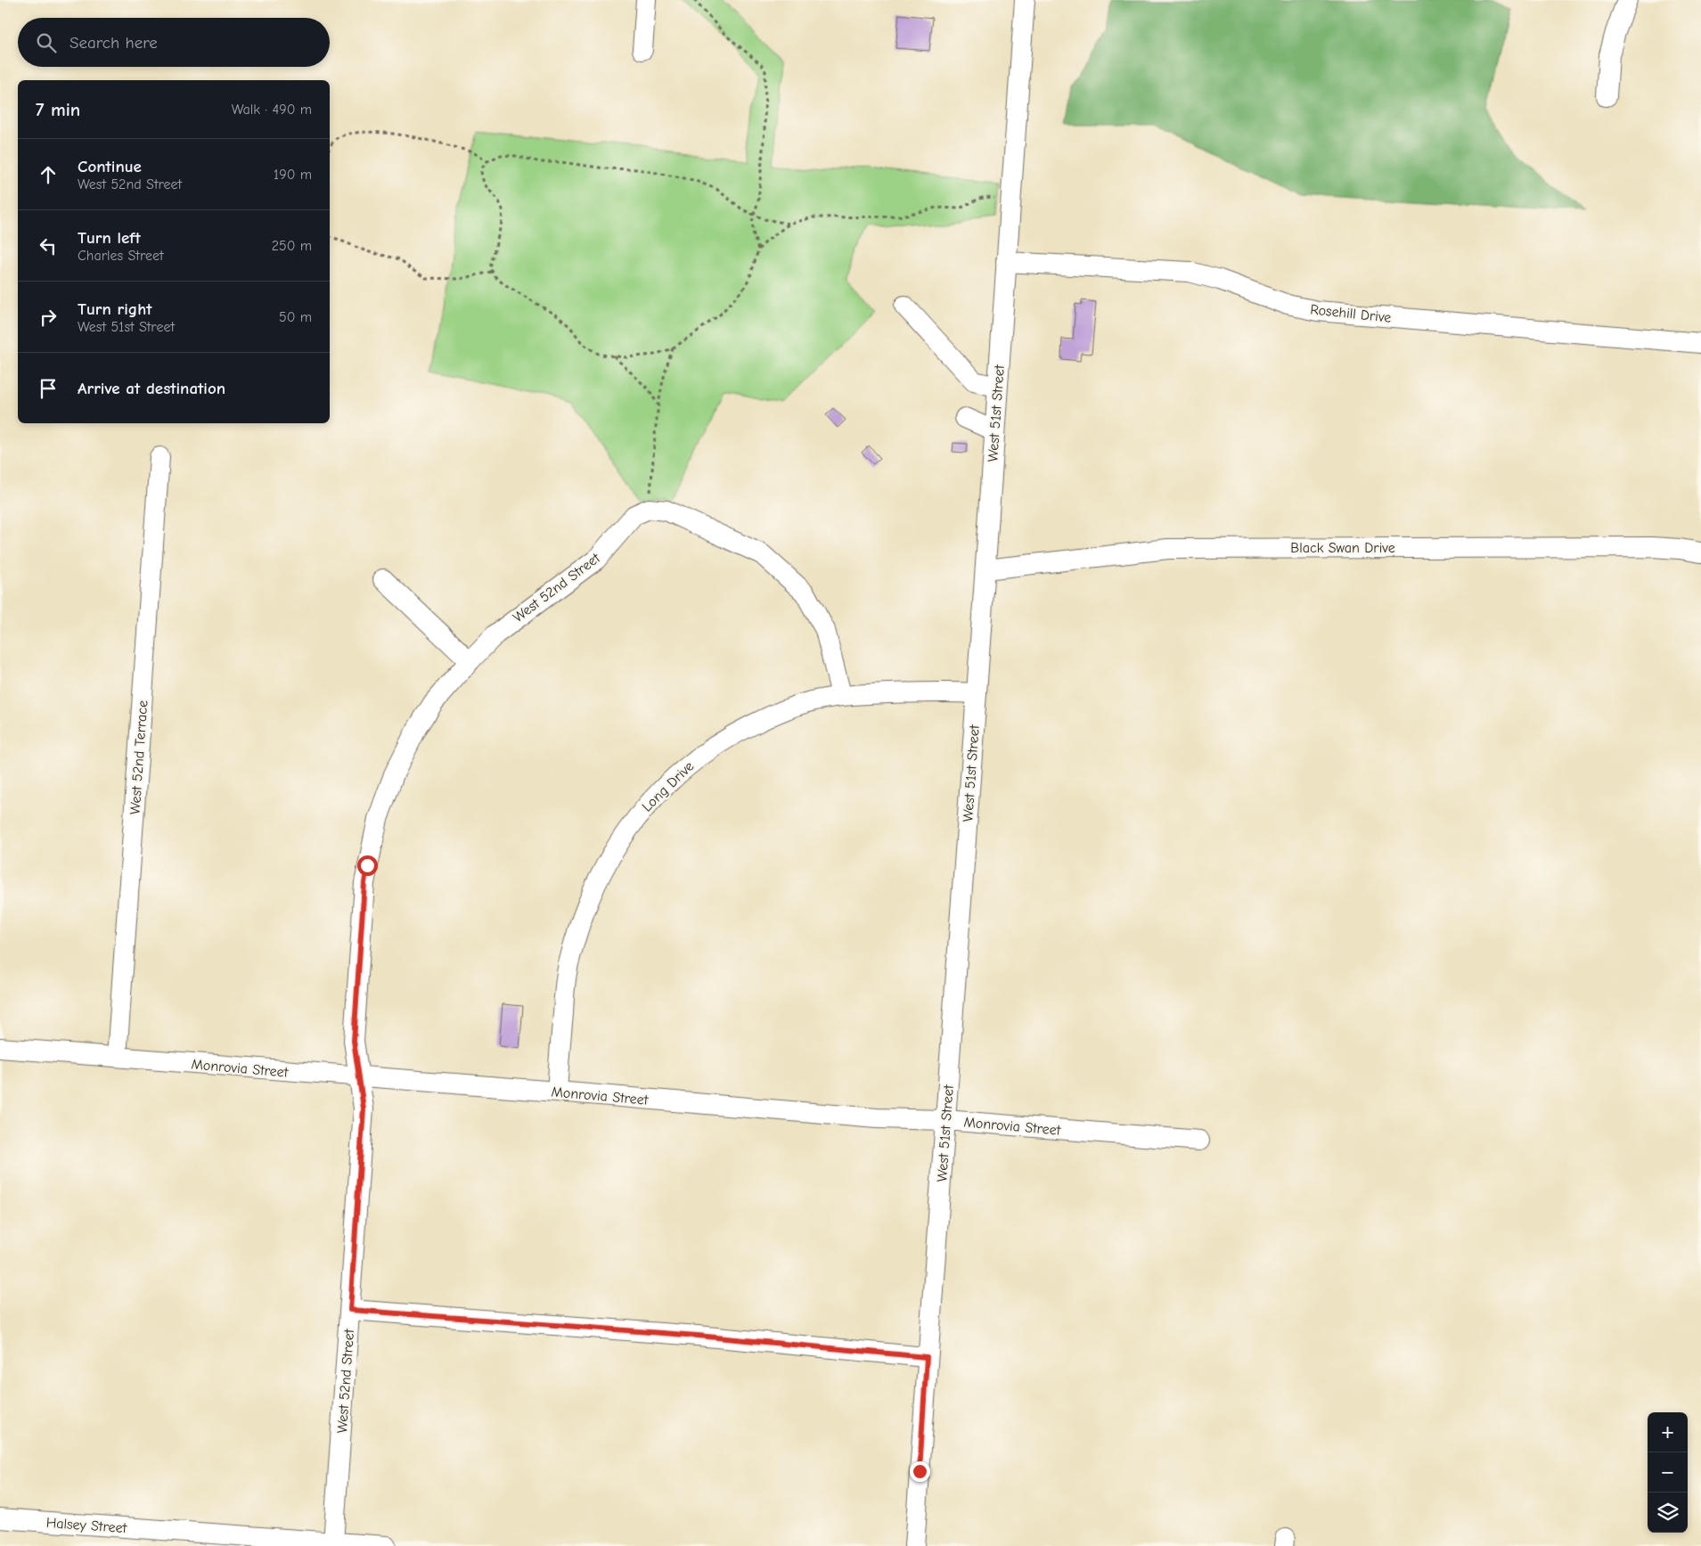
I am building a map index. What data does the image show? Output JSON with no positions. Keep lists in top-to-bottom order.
{
  "streets": {
    "street": [
      "Rosehill Drive",
      "West 51st Street",
      "Black Swan Drive",
      "West 52nd Street",
      "West 52nd Terrace",
      "Long Drive",
      "Monrovia Street",
      "Halsey Street"
    ]
  },
  "crossings": [
    ["Rosehill Drive", "West 51st Street"],
    ["West 51st Street", "Black Swan Drive"],
    ["West 51st Street", "Long Drive"],
    ["West 51st Street", "Monrovia Street"],
    ["West 52nd Street", "Monrovia Street"],
    ["West 52nd Street", "Halsey Street"],
    ["West 52nd Terrace", "Monrovia Street"],
    ["Long Drive", "Monrovia Street"]
  ],
  "page": {
    "search": "Search here",
    "heading": ["7 min", "Walk · 490 m"],
    "list": [
      ["Continue", "West 52nd Street", "190 m"],
      ["Turn left", "Charles Street", "250 m"],
      ["Turn right", "West 51st Street", "50 m"],
      "Arrive at destination"
    ],
    "map_buttons": ["+", "−"]
  }
}
